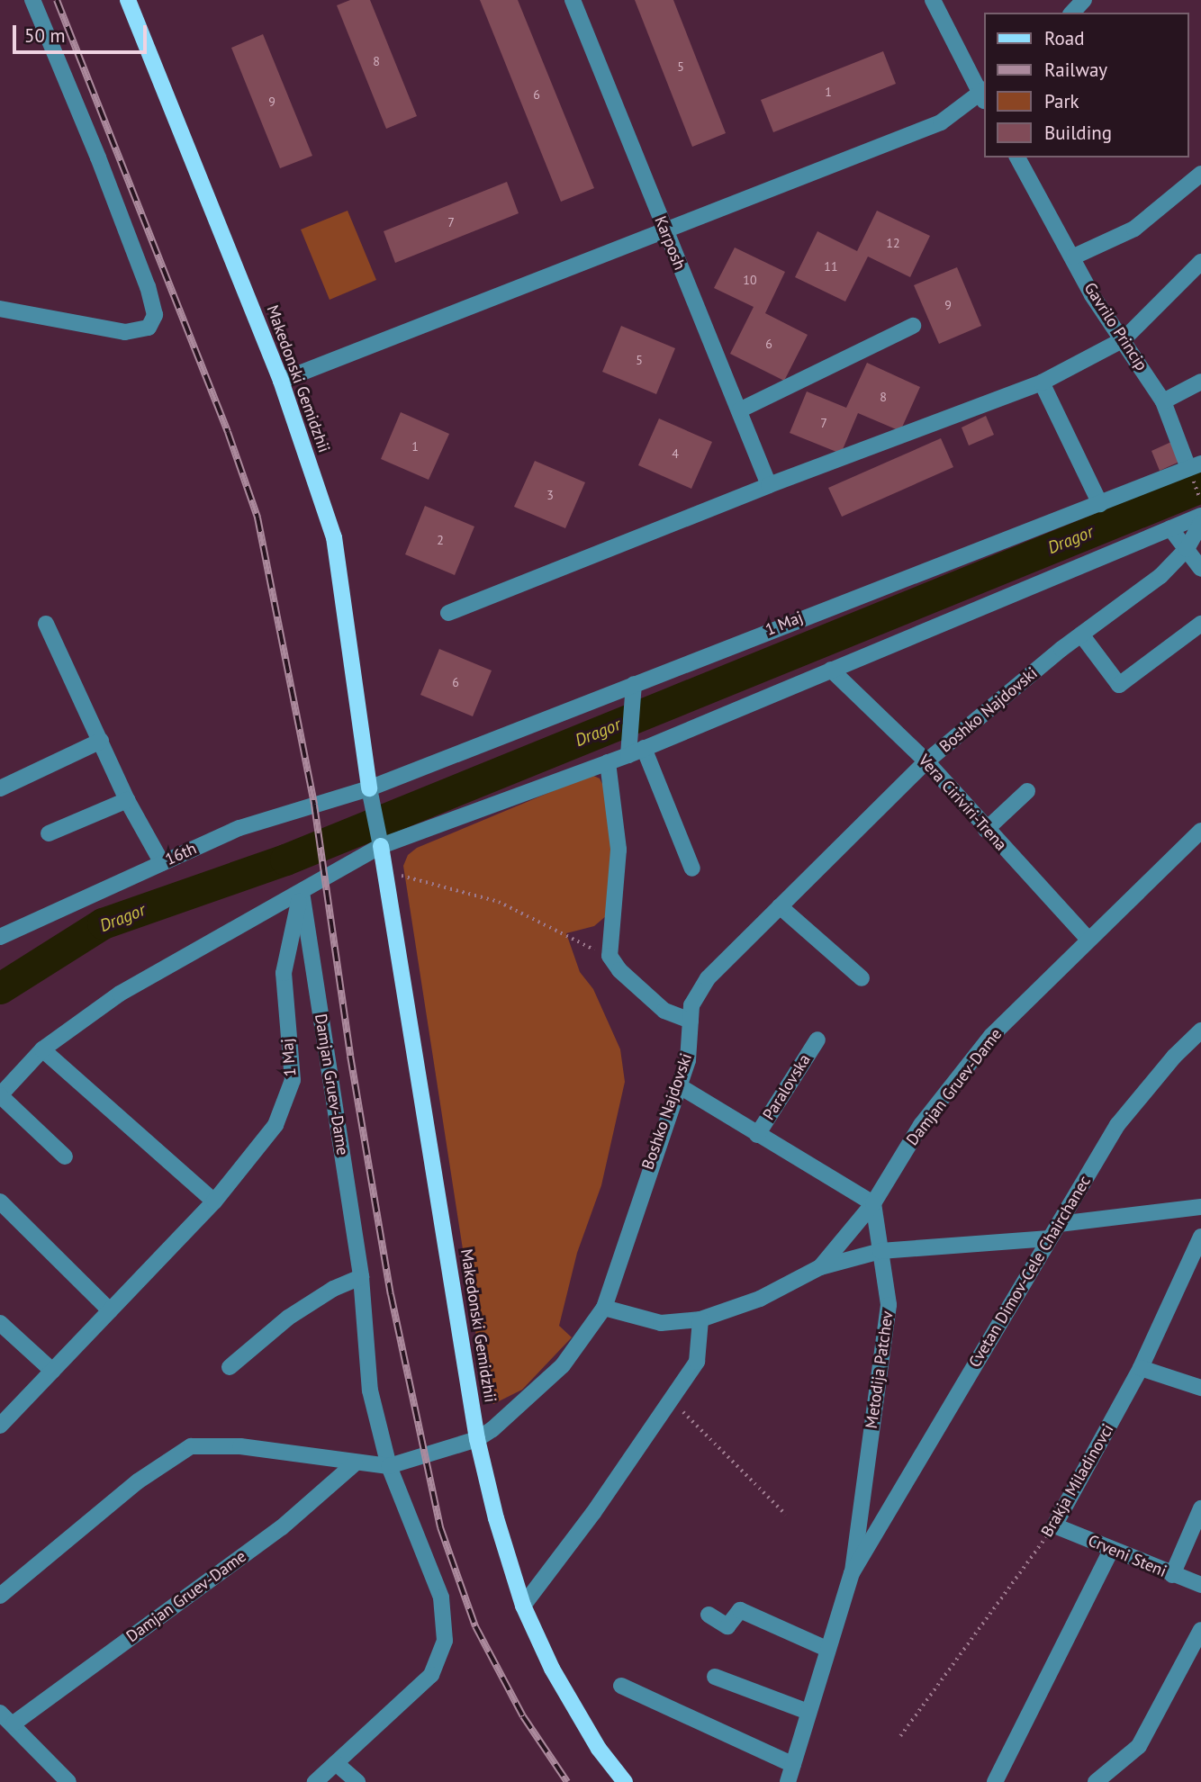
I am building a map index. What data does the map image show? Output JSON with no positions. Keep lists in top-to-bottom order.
{
  "streets": {
    "main road": ["Makedonski Gemidzhii"],
    "street": [
      "Karposh",
      "Gavrilo Princip",
      "1 Maj",
      "Boshko Najdovski",
      "Vera Ciriviri-Trena",
      "16th",
      "Damjan Gruev-Dame",
      "Paralovska",
      "Cvetan Dimov-Cele Chairchanec",
      "Metodija Patchev",
      "Brakja Miladinovci",
      "Crveni Steni"
    ]
  },
  "crossings": [
    ["Gavrilo Princip", "1 Maj"],
    ["Makedonski Gemidzhii", "1 Maj"],
    ["Makedonski Gemidzhii", "16th"],
    ["1 Maj", "16th"],
    ["1 Maj", "Damjan Gruev-Dame"],
    ["Boshko Najdovski", "Vera Ciriviri-Trena"],
    ["Boshko Najdovski", "Damjan Gruev-Dame"],
    ["Vera Ciriviri-Trena", "Damjan Gruev-Dame"],
    ["Damjan Gruev-Dame", "Metodija Patchev"],
    ["Cvetan Dimov-Cele Chairchanec", "Metodija Patchev"],
    ["Brakja Miladinovci", "Crveni Steni"]
  ],
  "water": ["Dragor"],
  "house_numbers": [
    "8",
    "5",
    "1",
    "6",
    "9",
    "7",
    "12",
    "11",
    "10",
    "9",
    "6",
    "5",
    "8",
    "7",
    "1",
    "4",
    "3",
    "2",
    "6"
  ],
  "legend": [
    "Road",
    "Railway",
    "Park",
    "Building"
  ],
  "scale_bar": "50 m"
}
